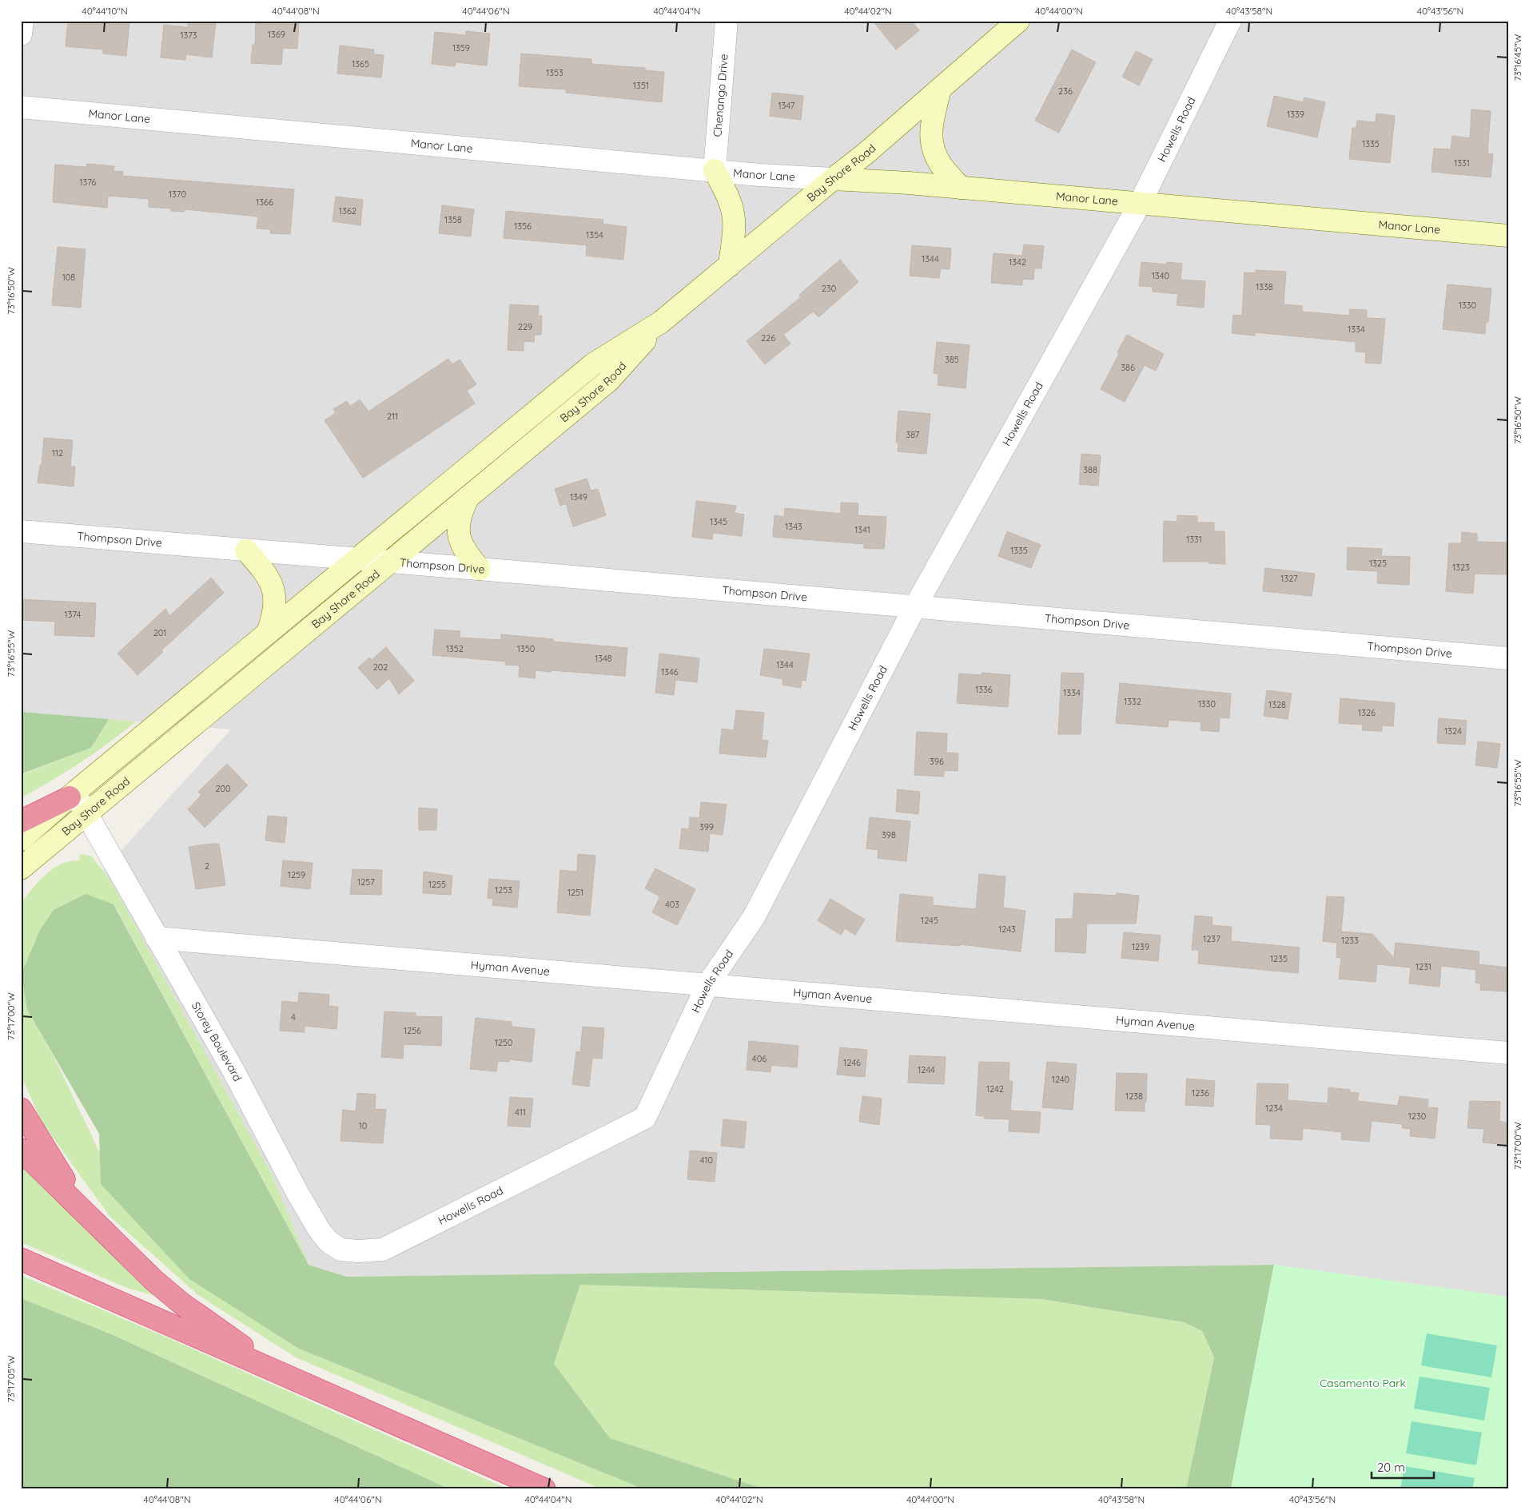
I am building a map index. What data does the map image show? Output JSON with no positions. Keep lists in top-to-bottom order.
{
  "streets": {
    "main road": ["Manor Lane", "Bay Shore Road"],
    "street": [
      "Chenango Drive",
      "Howells Road",
      "Thompson Drive",
      "Hyman Avenue",
      "Storey Boulevard"
    ]
  },
  "crossings": [
    ["Chenango Drive", "Manor Lane"],
    ["Manor Lane", "Howells Road"],
    ["Manor Lane", "Bay Shore Road"],
    ["Howells Road", "Thompson Drive"],
    ["Howells Road", "Hyman Avenue"],
    ["Howells Road", "Storey Boulevard"],
    ["Bay Shore Road", "Thompson Drive"],
    ["Bay Shore Road", "Storey Boulevard"],
    ["Hyman Avenue", "Storey Boulevard"]
  ],
  "parks": ["Casamento Park"],
  "house_numbers": [
    "1369",
    "1373",
    "1359",
    "1365",
    "1353",
    "1351",
    "236",
    "1347",
    "1339",
    "1335",
    "1331",
    "1376",
    "1370",
    "1366",
    "1362",
    "1358",
    "1356",
    "1354",
    "1344",
    "1342",
    "1340",
    "108",
    "1338",
    "230",
    "1330",
    "229",
    "1334",
    "226",
    "385",
    "386",
    "211",
    "387",
    "112",
    "388",
    "1349",
    "1345",
    "1343",
    "1341",
    "1331",
    "1335",
    "1325",
    "1323",
    "1327",
    "1374",
    "201",
    "1352",
    "1350",
    "1348",
    "1344",
    "202",
    "1346",
    "1336",
    "1334",
    "1332",
    "1330",
    "1328",
    "1326",
    "1324",
    "396",
    "200",
    "399",
    "398",
    "2",
    "1259",
    "1257",
    "1255",
    "1253",
    "1251",
    "403",
    "1245",
    "1243",
    "1237",
    "1233",
    "1239",
    "1235",
    "1231",
    "4",
    "1256",
    "1250",
    "406",
    "1246",
    "1244",
    "1240",
    "1242",
    "1236",
    "1238",
    "1234",
    "411",
    "1230",
    "10",
    "410"
  ],
  "scale_bar": "20 m",
  "coordinates": [
    "40°44'10\"N",
    "40°44'08\"N",
    "40°44'06\"N",
    "40°44'04\"N",
    "40°44'02\"N",
    "40°44'00\"N",
    "40°43'58\"N",
    "40°43'56\"N",
    "73°16'45\"W",
    "73°16'50\"W",
    "73°16'55\"W",
    "73°17'00\"W",
    "73°17'05\"W"
  ]
}
